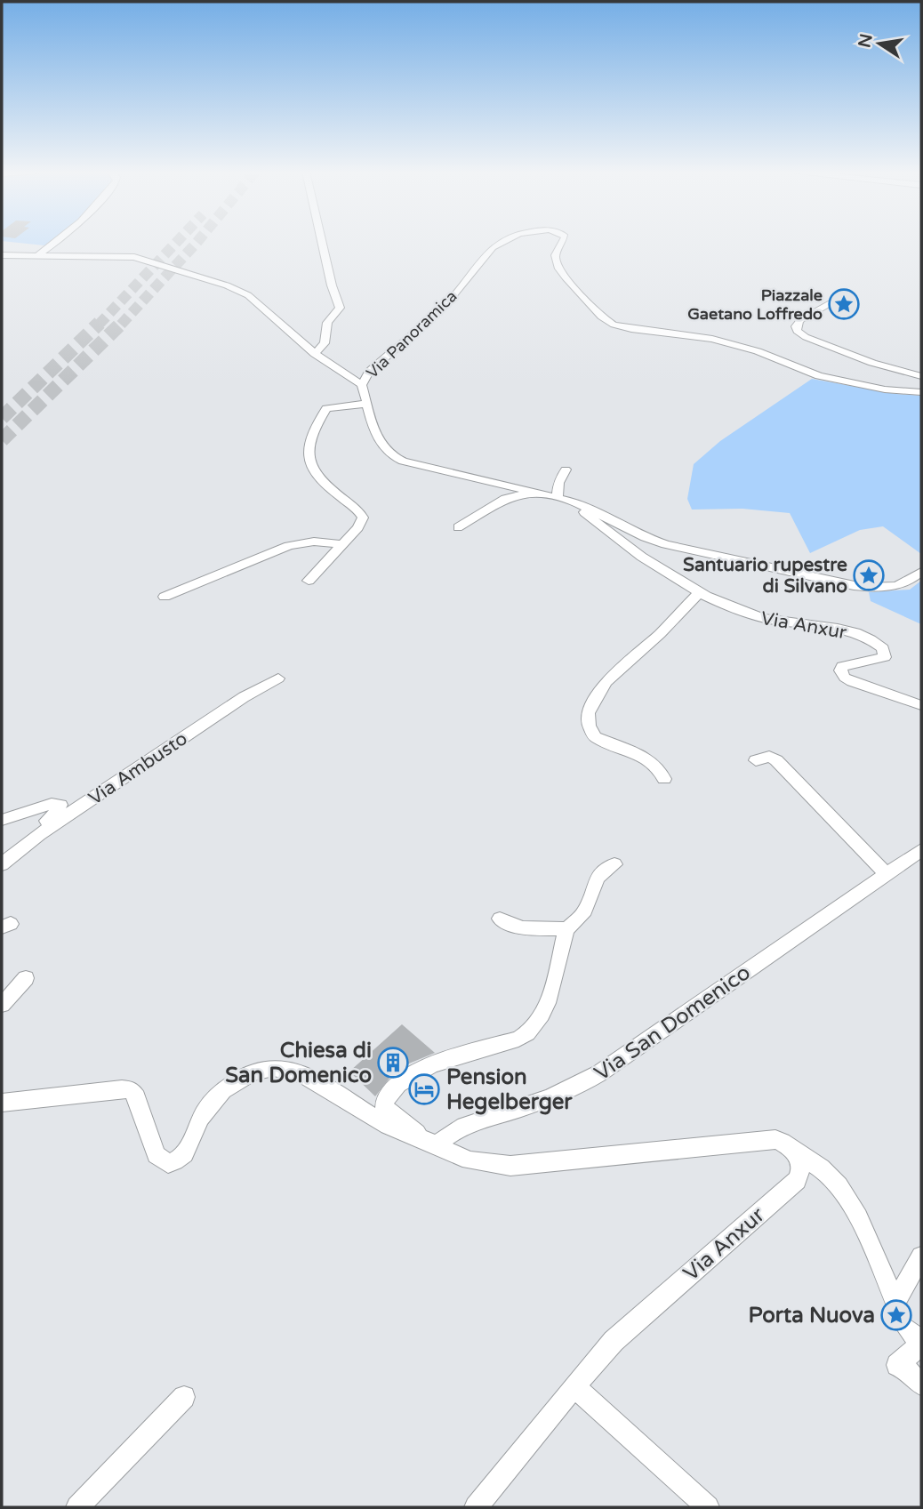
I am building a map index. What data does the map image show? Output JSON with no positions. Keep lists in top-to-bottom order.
{
  "streets": {
    "street": [
      "Via Panoramica",
      "Via Anxur",
      "Via Ambusto",
      "Via San Domenico"
    ]
  },
  "crossings": [
    ["Via Panoramica", "Via Anxur"]
  ],
  "places": {
    "place": ["Piazzale Gaetano Loffredo", "Santuario rupestre di Silvano", "Porta Nuova"],
    "building": ["Chiesa di San Domenico"],
    "hotel": ["Pension Hegelberger"]
  },
  "north": "left"
}
